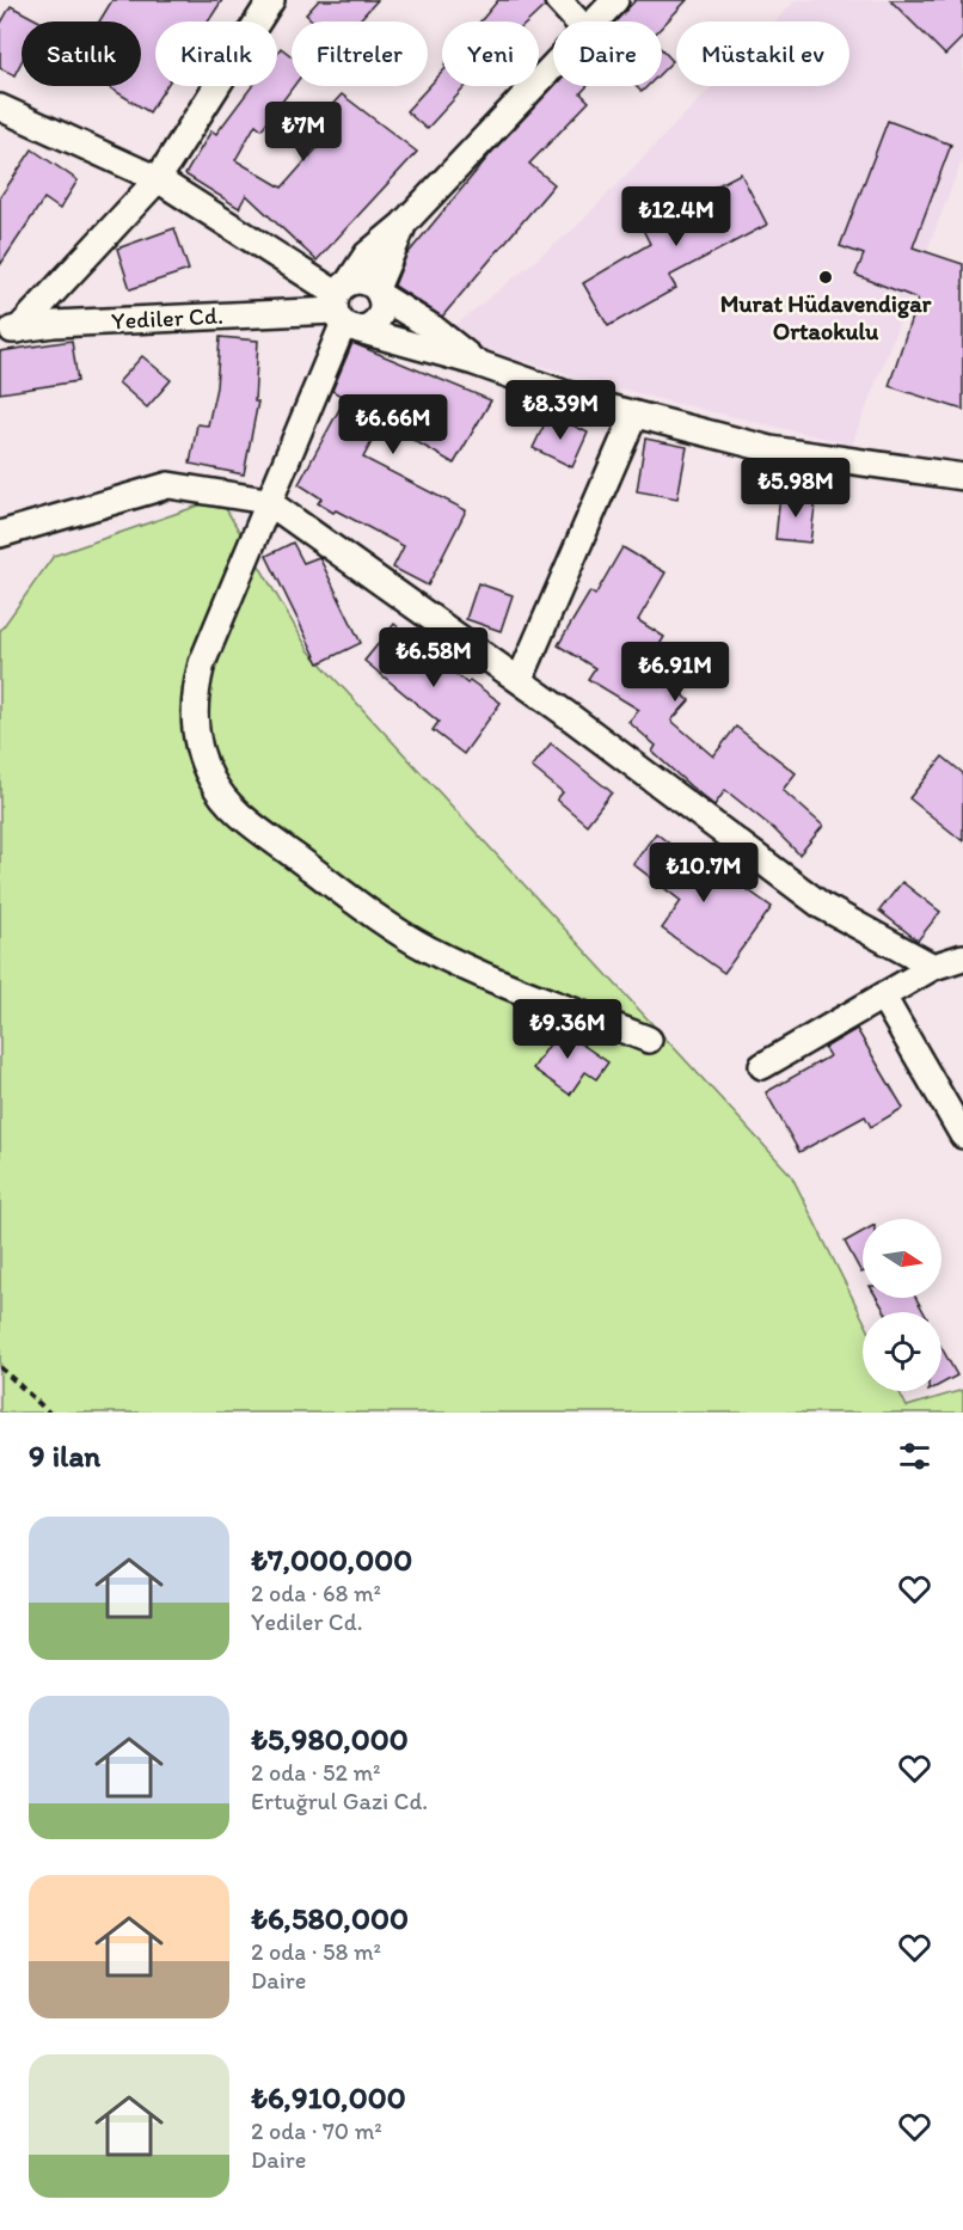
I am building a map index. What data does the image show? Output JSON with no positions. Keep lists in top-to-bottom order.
{
  "streets": {
    "street": ["Yediler Cd."]
  },
  "places": ["Murat Hüdavendigar Ortaokulu"],
  "north": "right",
  "page": {
    "chip": [
      "Satılık",
      "Kiralık",
      "Filtreler",
      "Yeni",
      "Daire",
      "Müstakil ev"
    ],
    "price": [
      "₺7M",
      "₺12.4M",
      "₺8.39M",
      "₺6.66M",
      "₺5.98M",
      "₺6.58M",
      "₺6.91M",
      "₺10.7M",
      "₺9.36M"
    ],
    "heading": "9 ilan",
    "list": [
      {
        "name": "₺7,000,000",
        "note": "2 oda · 68 m² · Yediler Cd."
      },
      {
        "name": "₺5,980,000",
        "note": "2 oda · 52 m² · Ertuğrul Gazi Cd."
      },
      {
        "name": "₺6,580,000",
        "note": "2 oda · 58 m² · Daire"
      },
      {
        "name": "₺6,910,000",
        "note": "2 oda · 70 m² · Daire"
      }
    ]
  }
}
